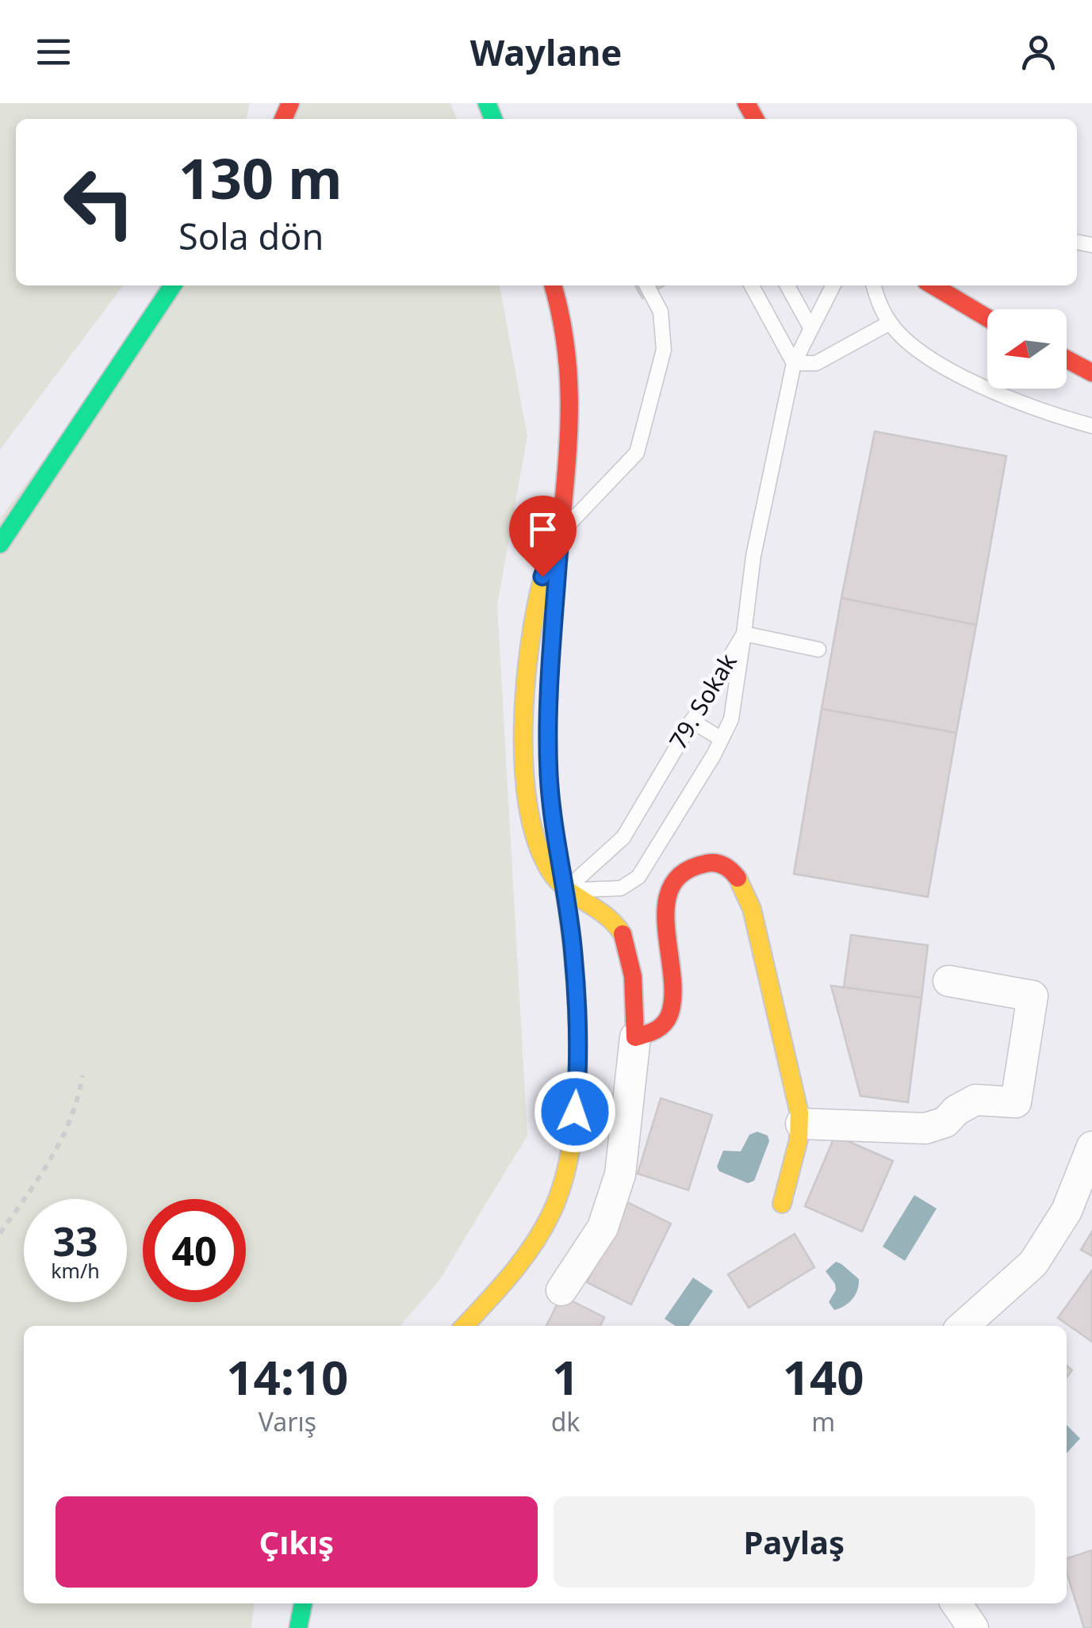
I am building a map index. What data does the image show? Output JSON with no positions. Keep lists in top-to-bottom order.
{
  "streets": {
    "lane": ["79. Sokak"]
  },
  "north": "left",
  "page": {
    "header": "Waylane",
    "turn": ["130 m", "Sola dön"],
    "speed": "33 km/h",
    "limit": "40",
    "eta": [
      "14:10",
      "Varış",
      "1",
      "dk",
      "140",
      "m"
    ],
    "buttons": ["Çıkış", "Paylaş"]
  }
}
